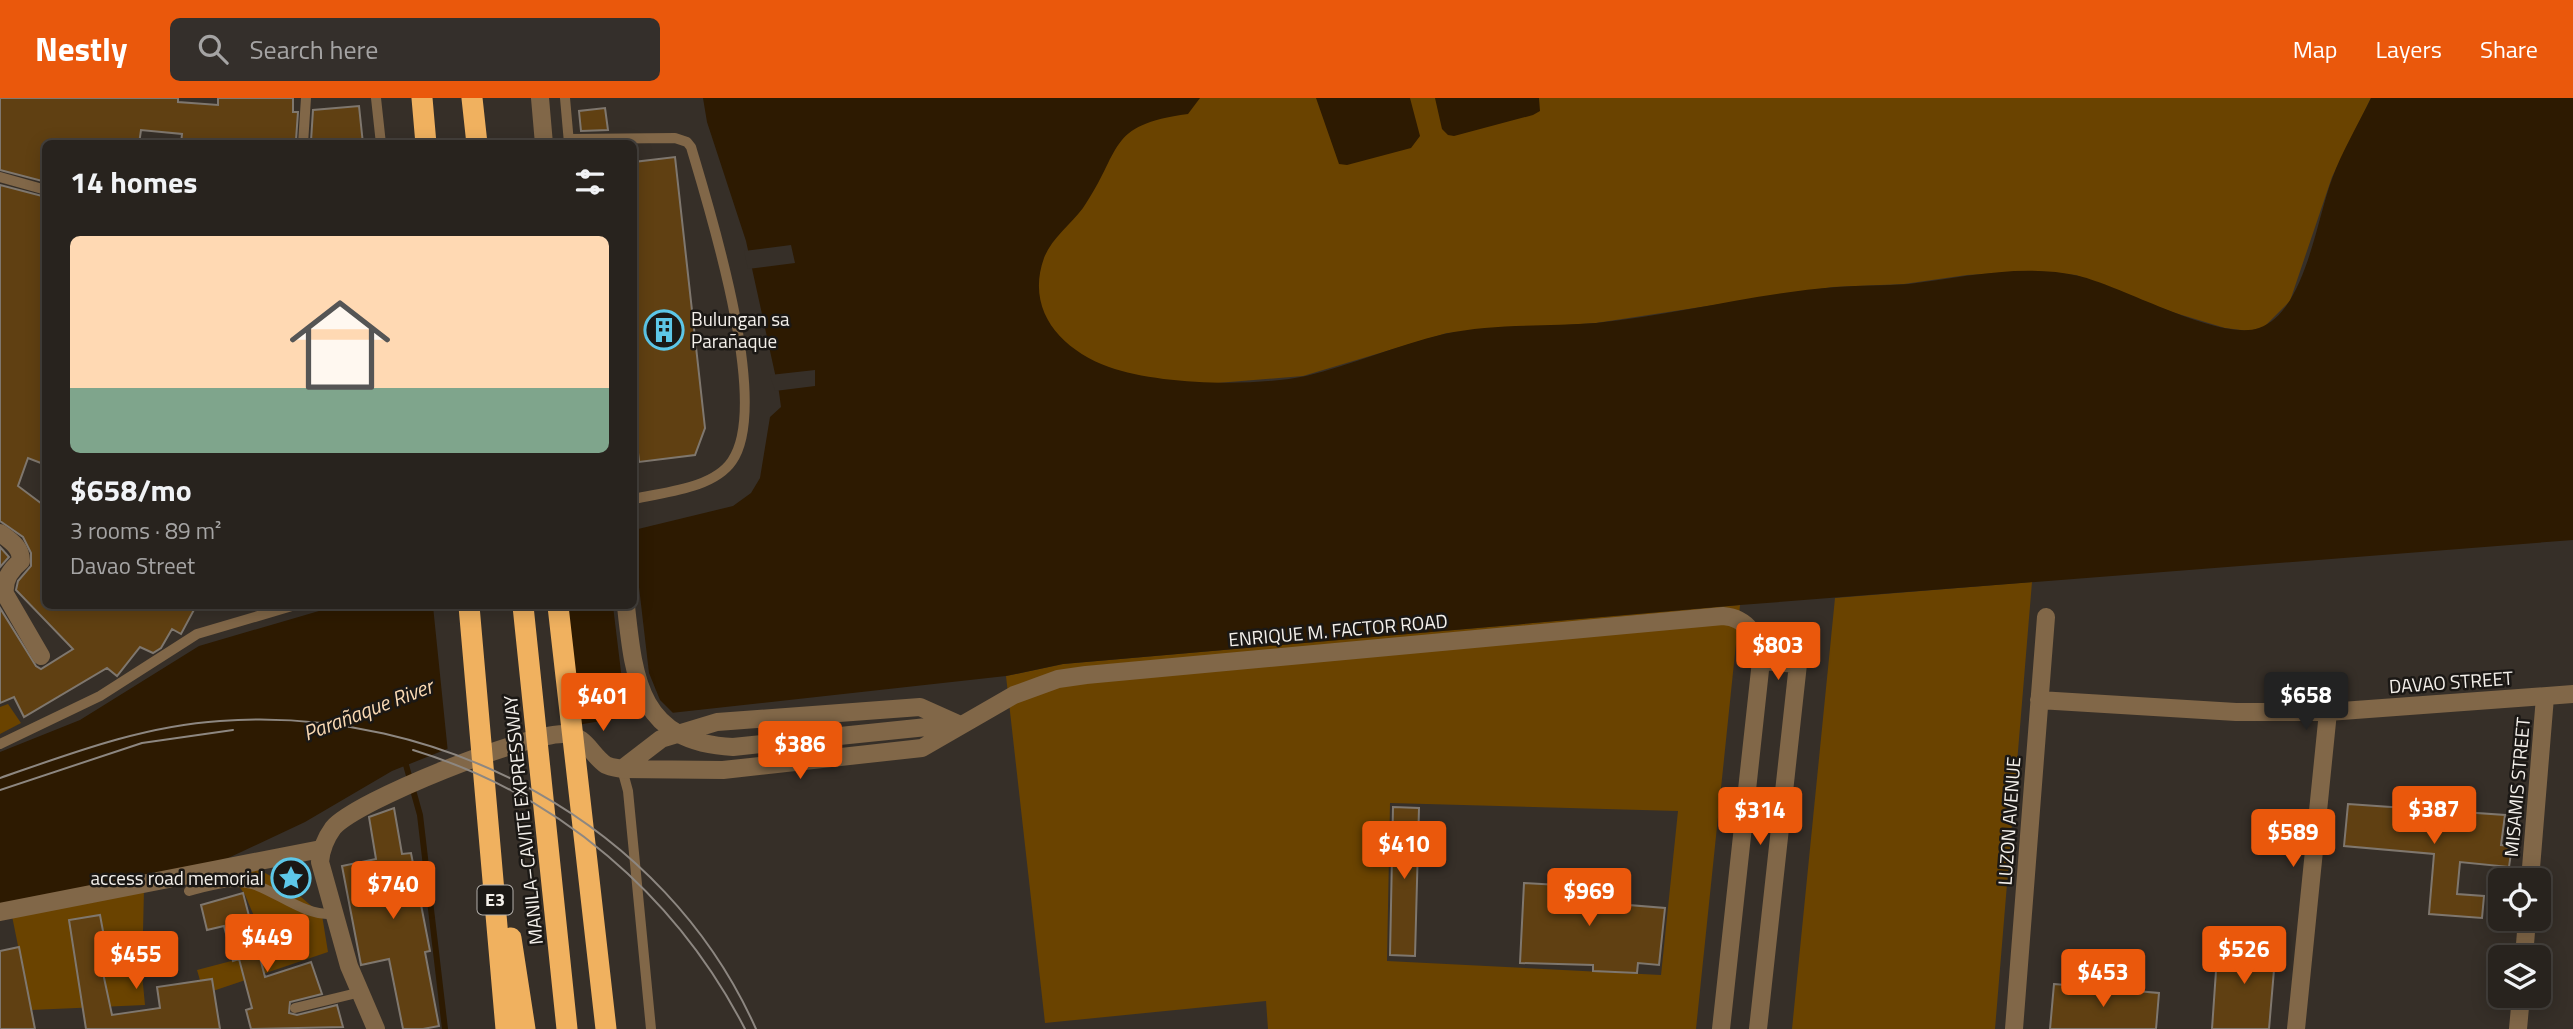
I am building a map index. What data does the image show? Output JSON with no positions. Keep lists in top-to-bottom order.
{
  "streets": {
    "highway": ["MANILA–CAVITE EXPRESSWAY", "E3"],
    "street": [
      "ENRIQUE M. FACTOR ROAD",
      "DAVAO STREET",
      "MISAMIS STREET",
      "LUZON AVENUE"
    ]
  },
  "crossings": [
    ["DAVAO STREET", "MISAMIS STREET"],
    ["DAVAO STREET", "LUZON AVENUE"]
  ],
  "water": ["Parañaque River"],
  "places": {
    "building": ["Bulungan sa Parañaque"],
    "place": ["access road memorial"]
  },
  "page": {
    "header": "Nestly",
    "search": "Search here",
    "nav": ["Map", "Layers", "Share"],
    "heading": "14 homes",
    "list": [
      {
        "name": "$658/mo",
        "note": "3 rooms · 89 m² · Davao Street"
      }
    ],
    "price": [
      "$803",
      "$658",
      "$401",
      "$386",
      "$387",
      "$314",
      "$589",
      "$410",
      "$740",
      "$969",
      "$449",
      "$526",
      "$455",
      "$453"
    ]
  }
}
